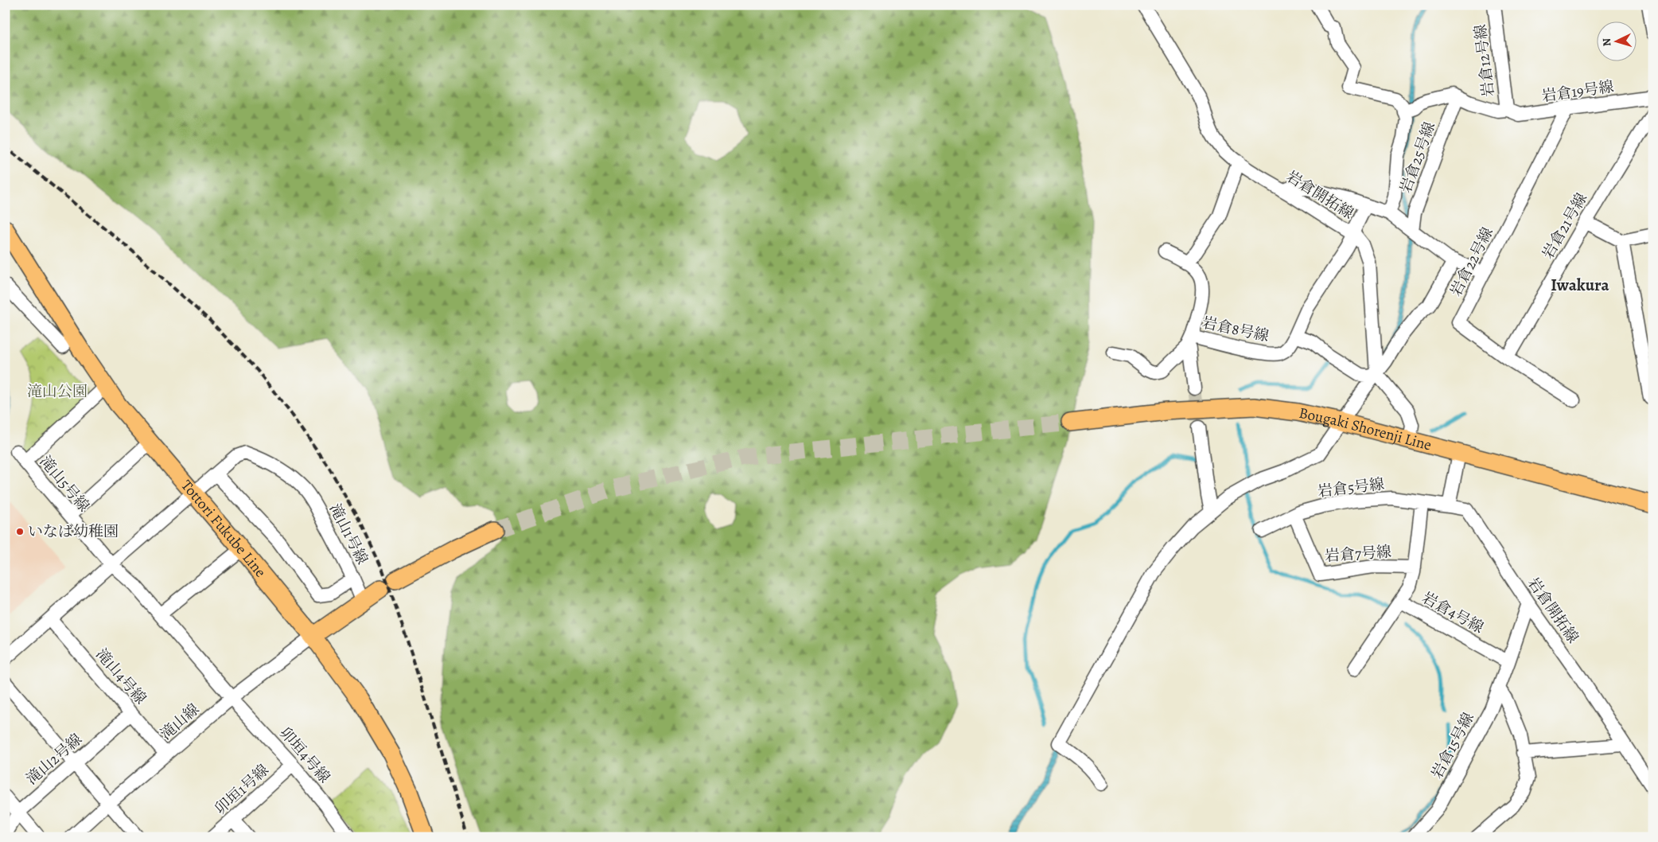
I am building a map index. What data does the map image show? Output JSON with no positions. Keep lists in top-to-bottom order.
{
  "streets": {
    "main road": ["Bougaki Shorenji Line", "Tottori Fukube Line"],
    "street": [
      "岩倉12号線",
      "岩倉19号線",
      "岩倉25号線",
      "岩倉開拓線",
      "岩倉21号線",
      "岩倉22号線",
      "岩倉8号線",
      "滝山5号線",
      "岩倉5号線",
      "滝山1号線",
      "岩倉7号線",
      "岩倉4号線",
      "滝山4号線",
      "滝山線",
      "岩倉15号線",
      "卯垣4号線",
      "滝山2号線",
      "卯垣1号線"
    ]
  },
  "crossings": [
    ["岩倉12号線", "岩倉19号線"],
    ["岩倉12号線", "岩倉25号線"],
    ["岩倉19号線", "岩倉22号線"],
    ["岩倉開拓線", "岩倉5号線"],
    ["岩倉21号線", "岩倉22号線"],
    ["滝山5号線", "Tottori Fukube Line"],
    ["滝山5号線", "滝山1号線"],
    ["滝山5号線", "滝山線"],
    ["滝山5号線", "卯垣4号線"],
    ["岩倉5号線", "岩倉7号線"],
    ["Tottori Fukube Line", "滝山1号線"],
    ["Tottori Fukube Line", "滝山線"],
    ["滝山1号線", "滝山4号線"],
    ["岩倉4号線", "岩倉15号線"],
    ["滝山4号線", "滝山線"],
    ["滝山4号線", "滝山2号線"],
    ["滝山線", "卯垣4号線"],
    ["卯垣4号線", "卯垣1号線"]
  ],
  "districts": ["Iwakura"],
  "parks": ["滝山公園"],
  "places": ["いなば幼稚園"],
  "north": "left"
}
